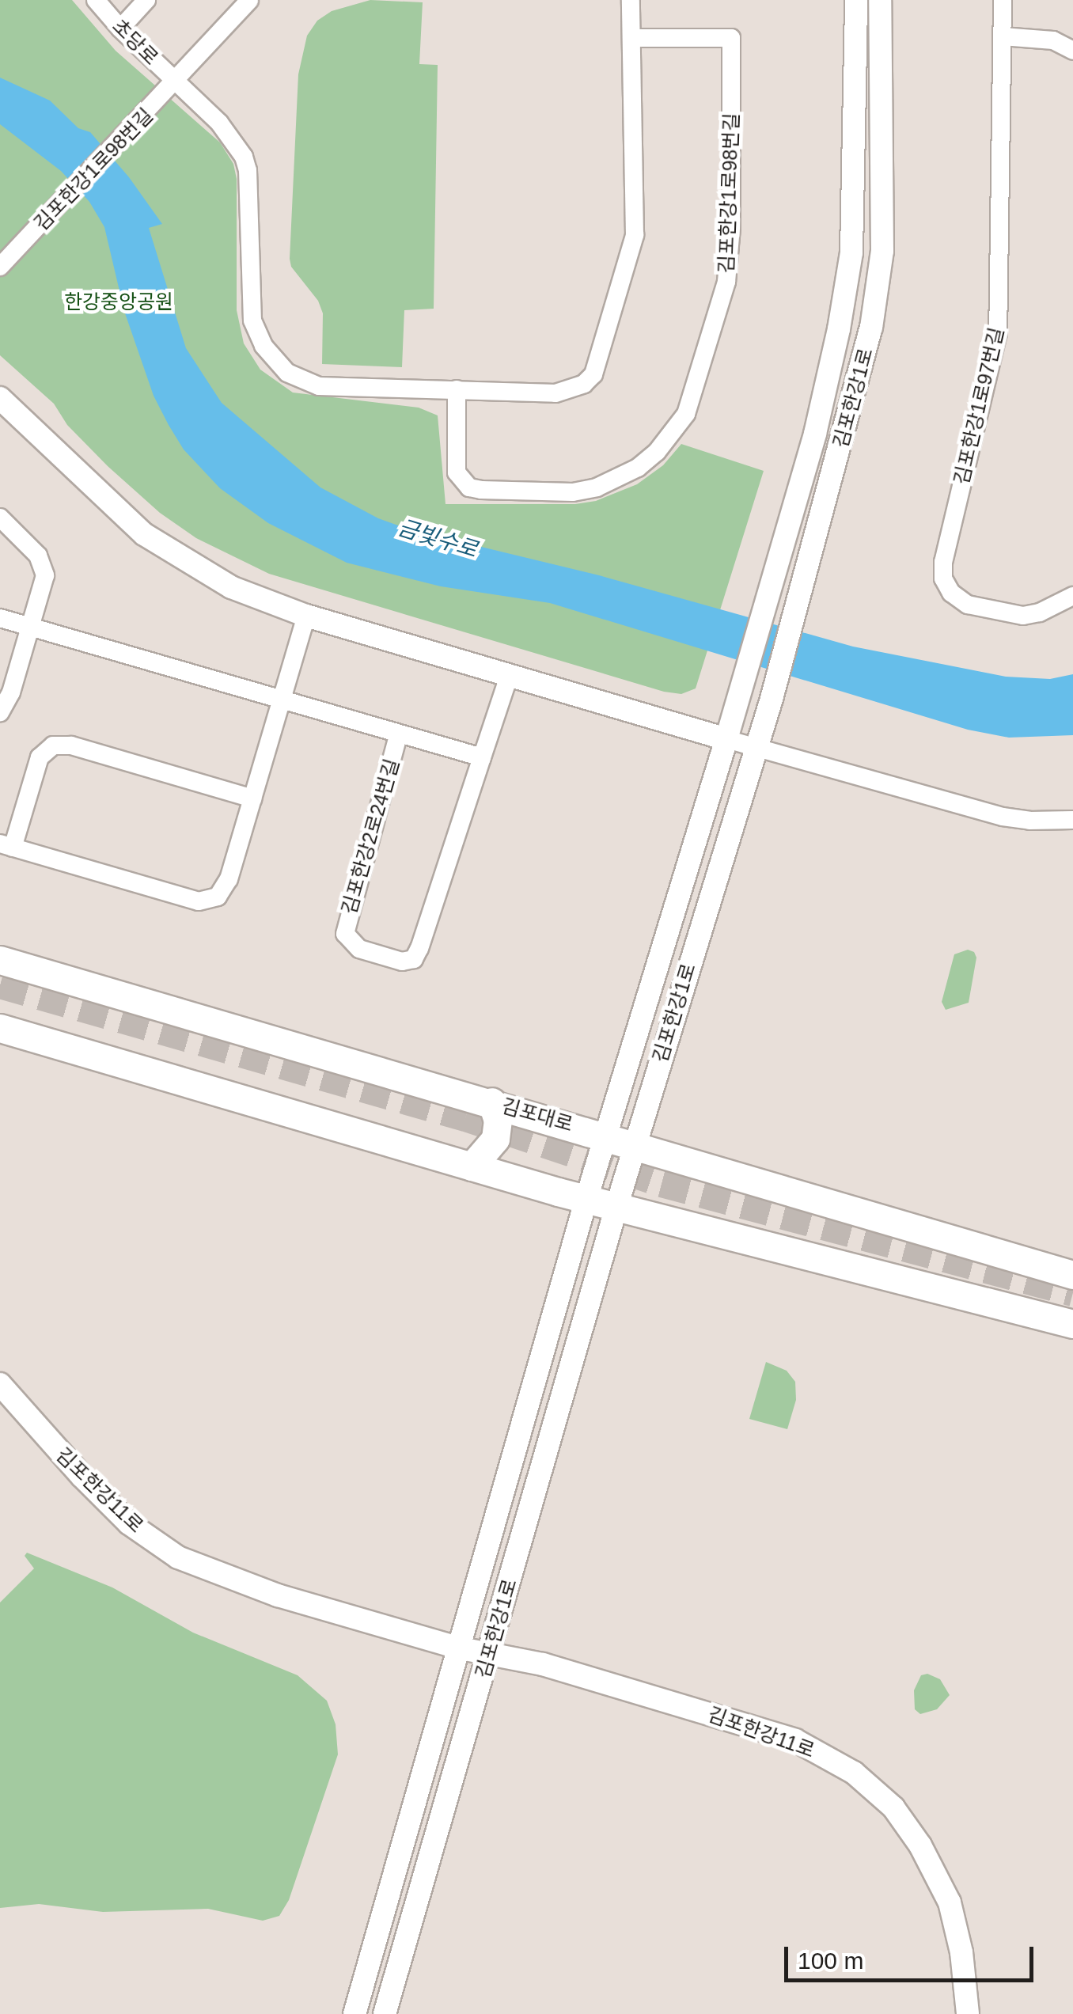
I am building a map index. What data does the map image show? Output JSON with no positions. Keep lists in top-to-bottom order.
{
  "streets": {
    "main road": ["김포대로"],
    "street": [
      "초당로",
      "김포한강1로98번길",
      "김포한강1로",
      "김포한강1로97번길",
      "김포한강2로24번길",
      "김포한강11로"
    ]
  },
  "crossings": [
    ["초당로", "김포한강1로98번길"],
    ["김포한강1로", "김포대로"],
    ["김포한강1로", "김포한강11로"]
  ],
  "water": ["금빛수로"],
  "parks": ["한강중앙공원"],
  "scale_bar": "100 m"
}
